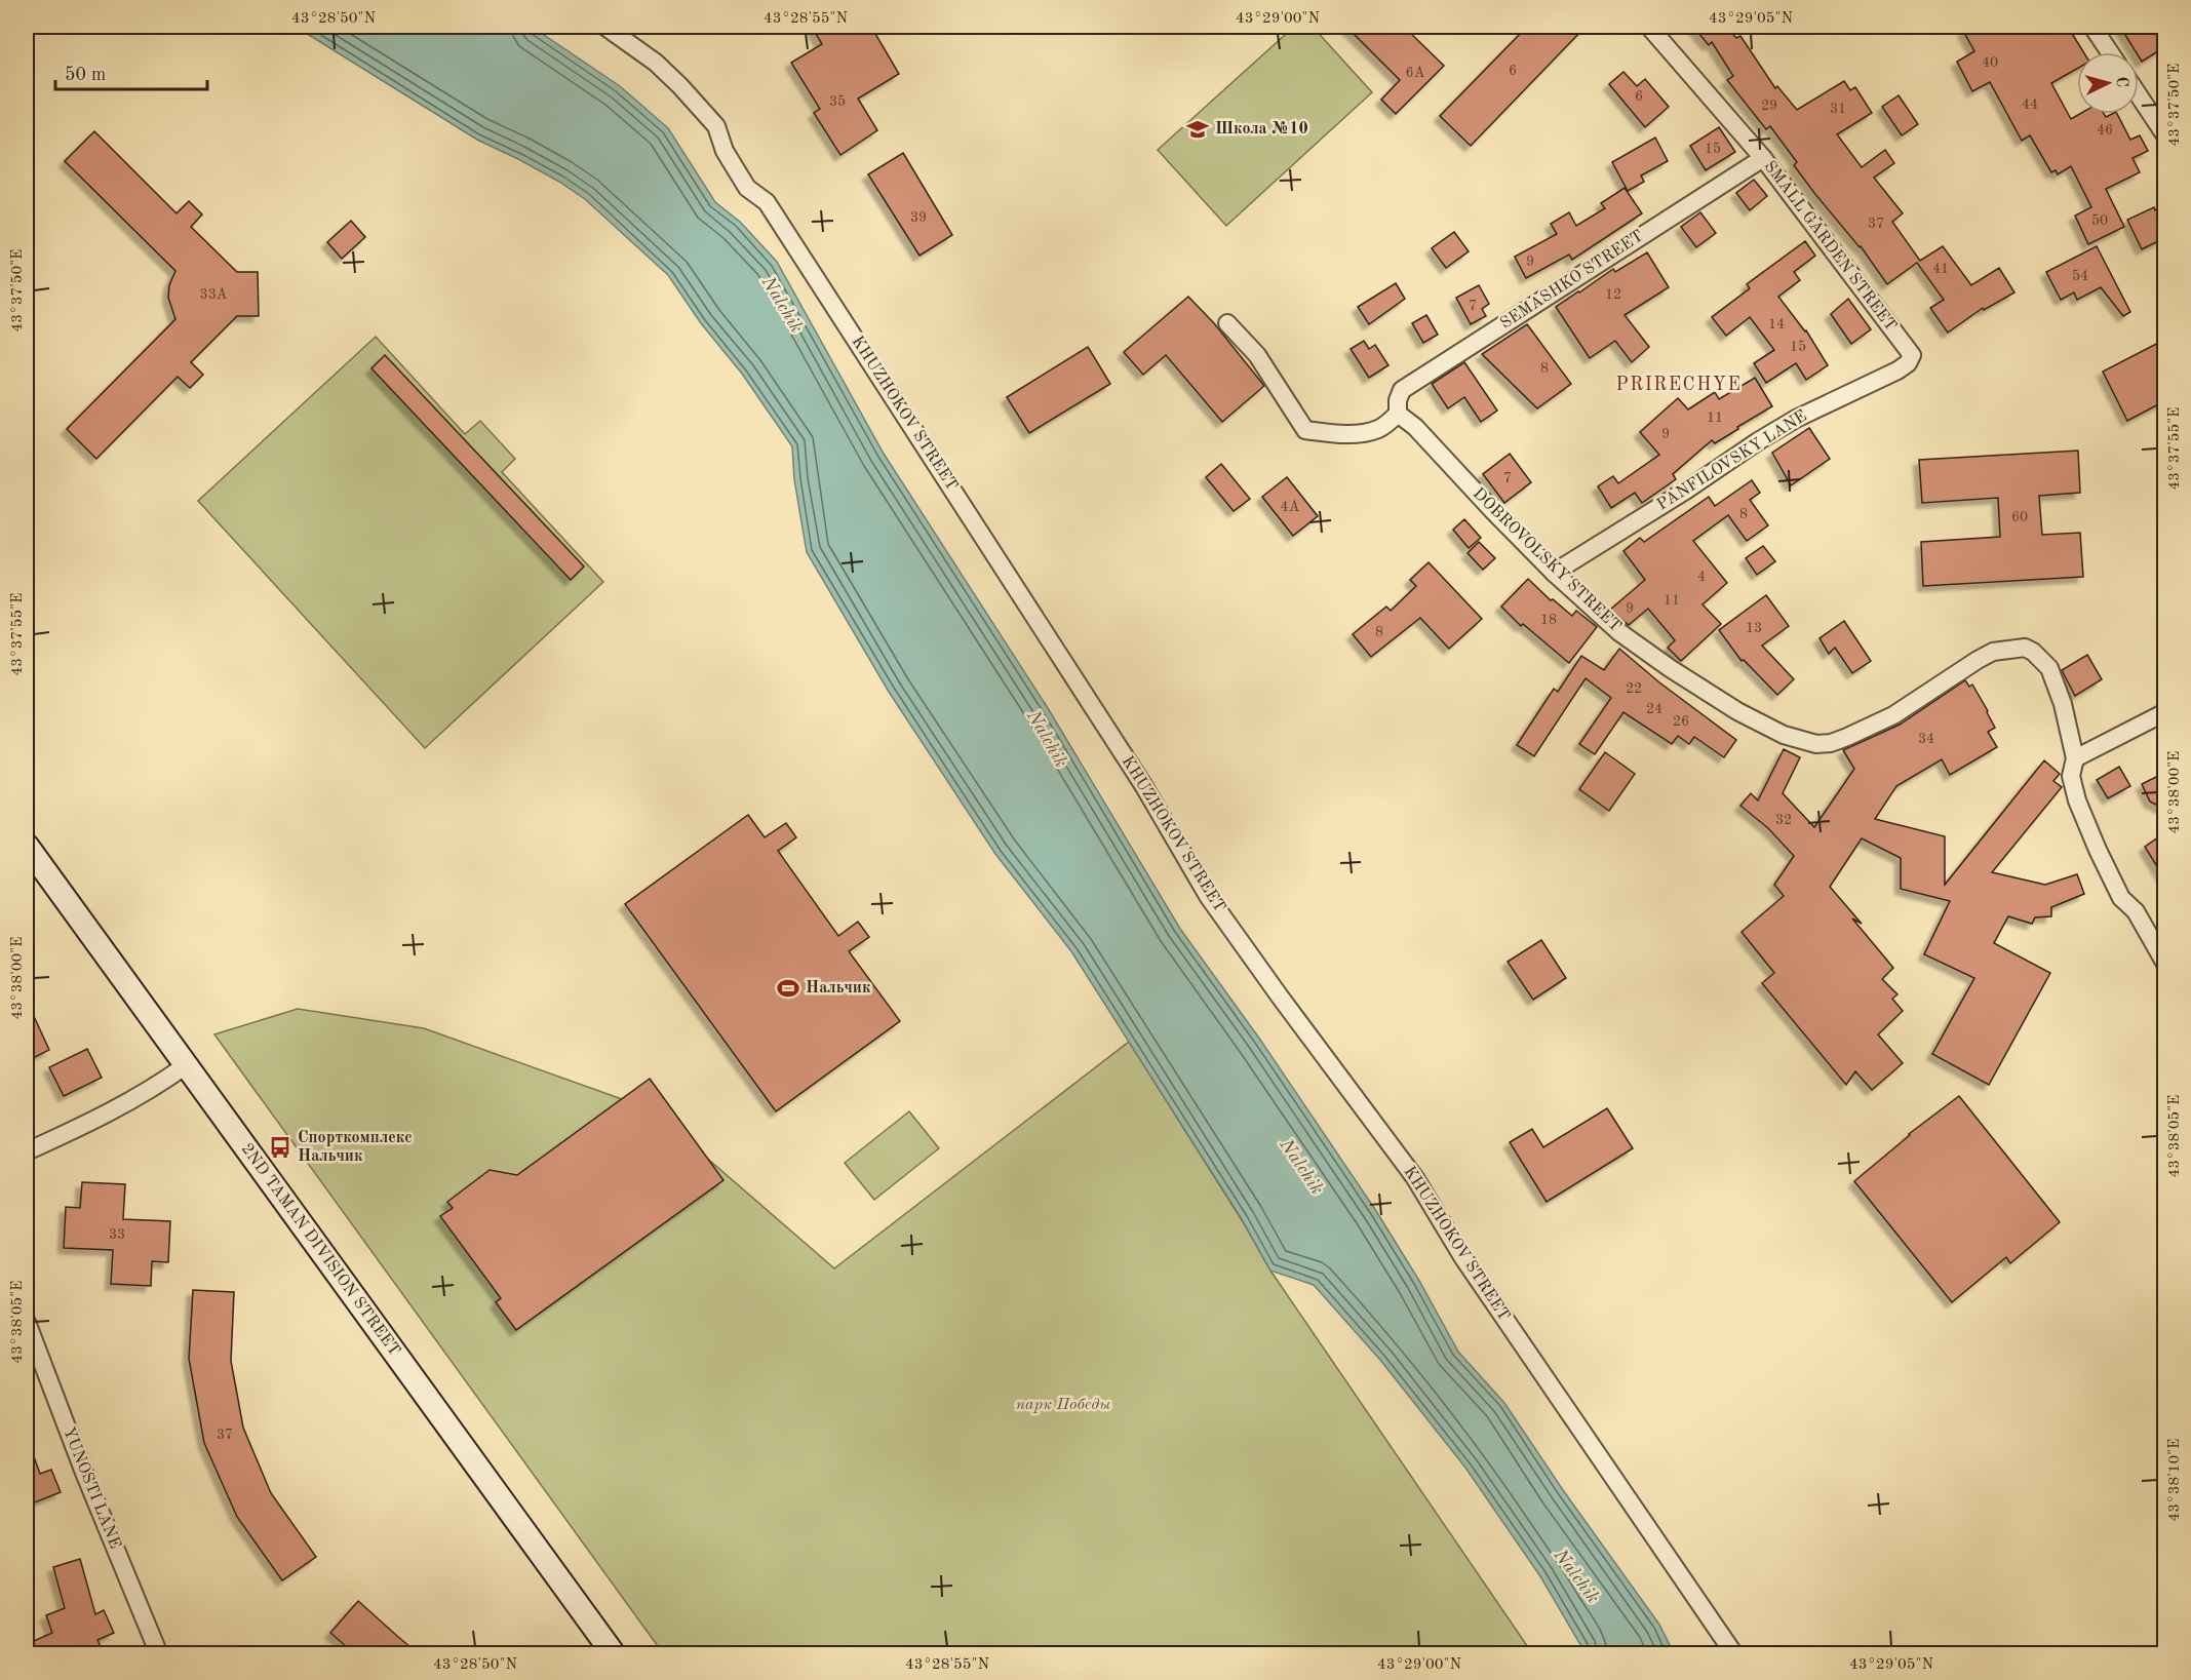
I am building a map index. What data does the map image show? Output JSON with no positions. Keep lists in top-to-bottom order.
{
  "streets": {
    "main road": ["2ND TAMAN DIVISION STREET"],
    "street": [
      "SMALL GARDEN STREET",
      "SEMASHKO STREET",
      "KHUZHOKOV STREET",
      "PANFILOVSKY LANE",
      "DOBROVOLSKY STREET",
      "YUNOSTI LANE"
    ]
  },
  "crossings": [
    ["SMALL GARDEN STREET", "SEMASHKO STREET"],
    ["SMALL GARDEN STREET", "PANFILOVSKY LANE"],
    ["SEMASHKO STREET", "DOBROVOLSKY STREET"],
    ["PANFILOVSKY LANE", "DOBROVOLSKY STREET"]
  ],
  "districts": ["PRIRECHYE"],
  "water": ["Nalchik"],
  "parks": ["парк Победы"],
  "places": {
    "school or university": ["Школа №10"],
    "sports": ["Нальчик"],
    "bus stop": ["Спорткомплекс Нальчик"]
  },
  "house_numbers": [
    "40",
    "6",
    "6А",
    "6",
    "35",
    "44",
    "29",
    "31",
    "46",
    "15",
    "39",
    "50",
    "37",
    "9",
    "41",
    "54",
    "33А",
    "12",
    "7",
    "14",
    "15",
    "8",
    "11",
    "9",
    "7",
    "4А",
    "8",
    "60",
    "4",
    "11",
    "9",
    "18",
    "13",
    "8",
    "22",
    "24",
    "26",
    "34",
    "32",
    "33",
    "37"
  ],
  "scale_bar": "50 m",
  "north": "right",
  "coordinates": [
    "43°28'50\"N",
    "43°28'55\"N",
    "43°29'00\"N",
    "43°29'05\"N",
    "43°37'50\"E",
    "43°37'55\"E",
    "43°38'00\"E",
    "43°38'05\"E",
    "43°38'10\"E"
  ]
}
